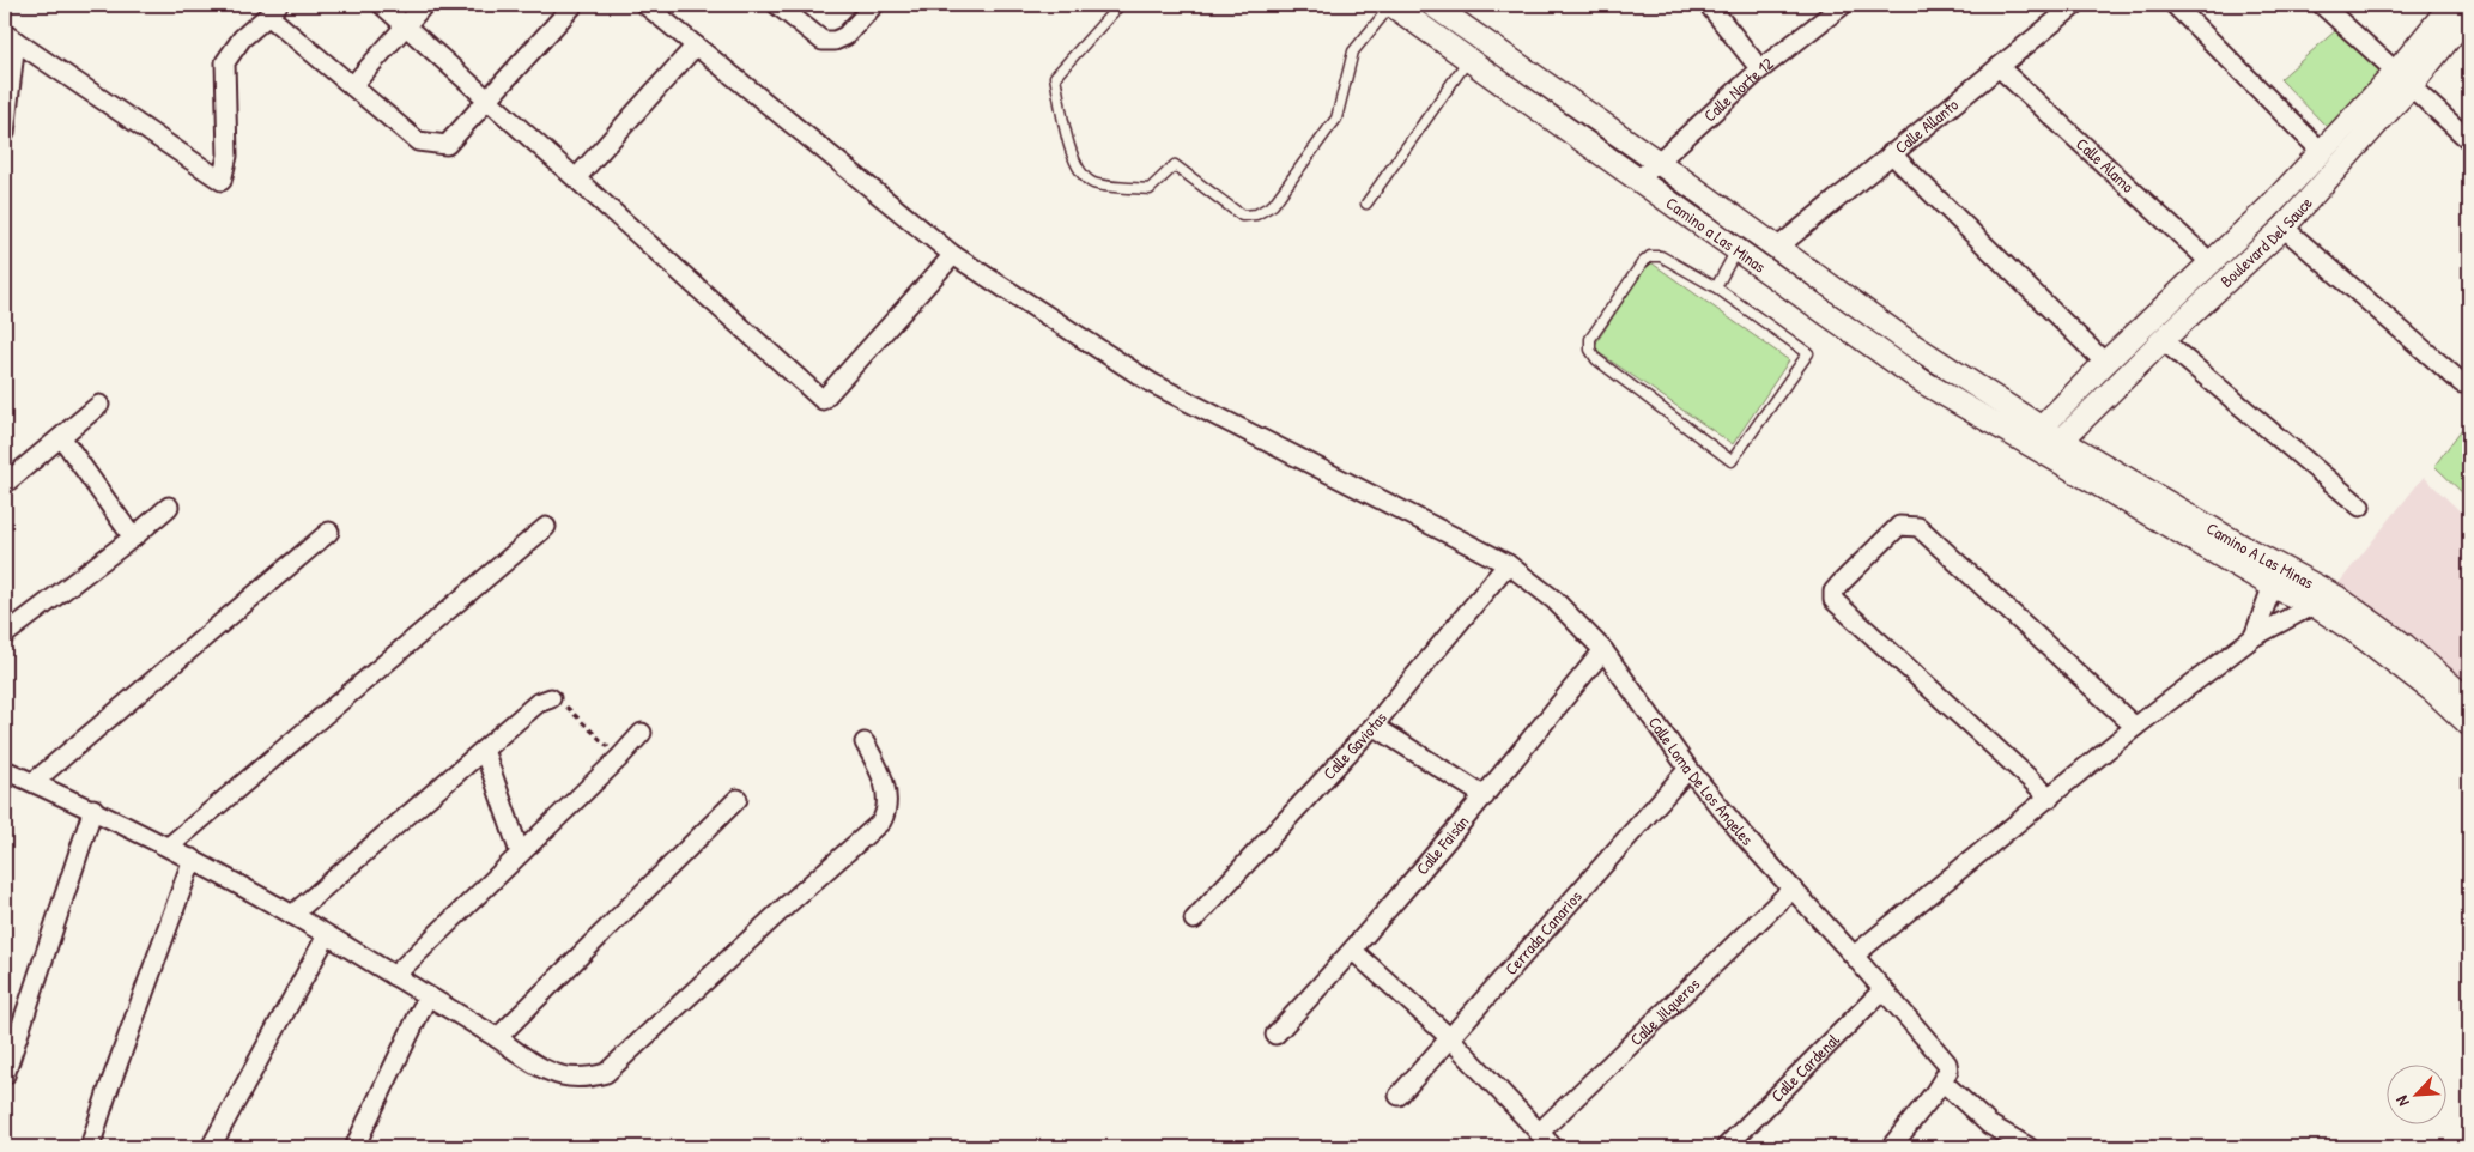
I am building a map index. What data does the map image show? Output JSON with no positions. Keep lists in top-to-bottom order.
{
  "streets": {
    "street": [
      "Calle Norte 12",
      "Calle Allanto",
      "Calle Álamo",
      "Camino a Las Minas",
      "Boulevard Del Sauce",
      "Camino A Las Minas",
      "Calle Gaviotas",
      "Calle Loma De Los Ángeles",
      "Calle Faisán",
      "Cerrada Canarios",
      "Calle Jilgueros",
      "Calle Cardenal"
    ]
  },
  "crossings": [
    ["Calle Norte 12", "Camino a Las Minas"],
    ["Calle Allanto", "Calle Álamo"],
    ["Calle Allanto", "Camino a Las Minas"],
    ["Calle Álamo", "Boulevard Del Sauce"],
    ["Camino a Las Minas", "Boulevard Del Sauce"],
    ["Camino a Las Minas", "Camino A Las Minas"],
    ["Boulevard Del Sauce", "Camino A Las Minas"],
    ["Calle Gaviotas", "Calle Loma De Los Ángeles"],
    ["Calle Loma De Los Ángeles", "Calle Faisán"],
    ["Calle Loma De Los Ángeles", "Cerrada Canarios"],
    ["Calle Loma De Los Ángeles", "Calle Jilgueros"],
    ["Calle Loma De Los Ángeles", "Calle Cardenal"]
  ],
  "north": "bottom left"
}
